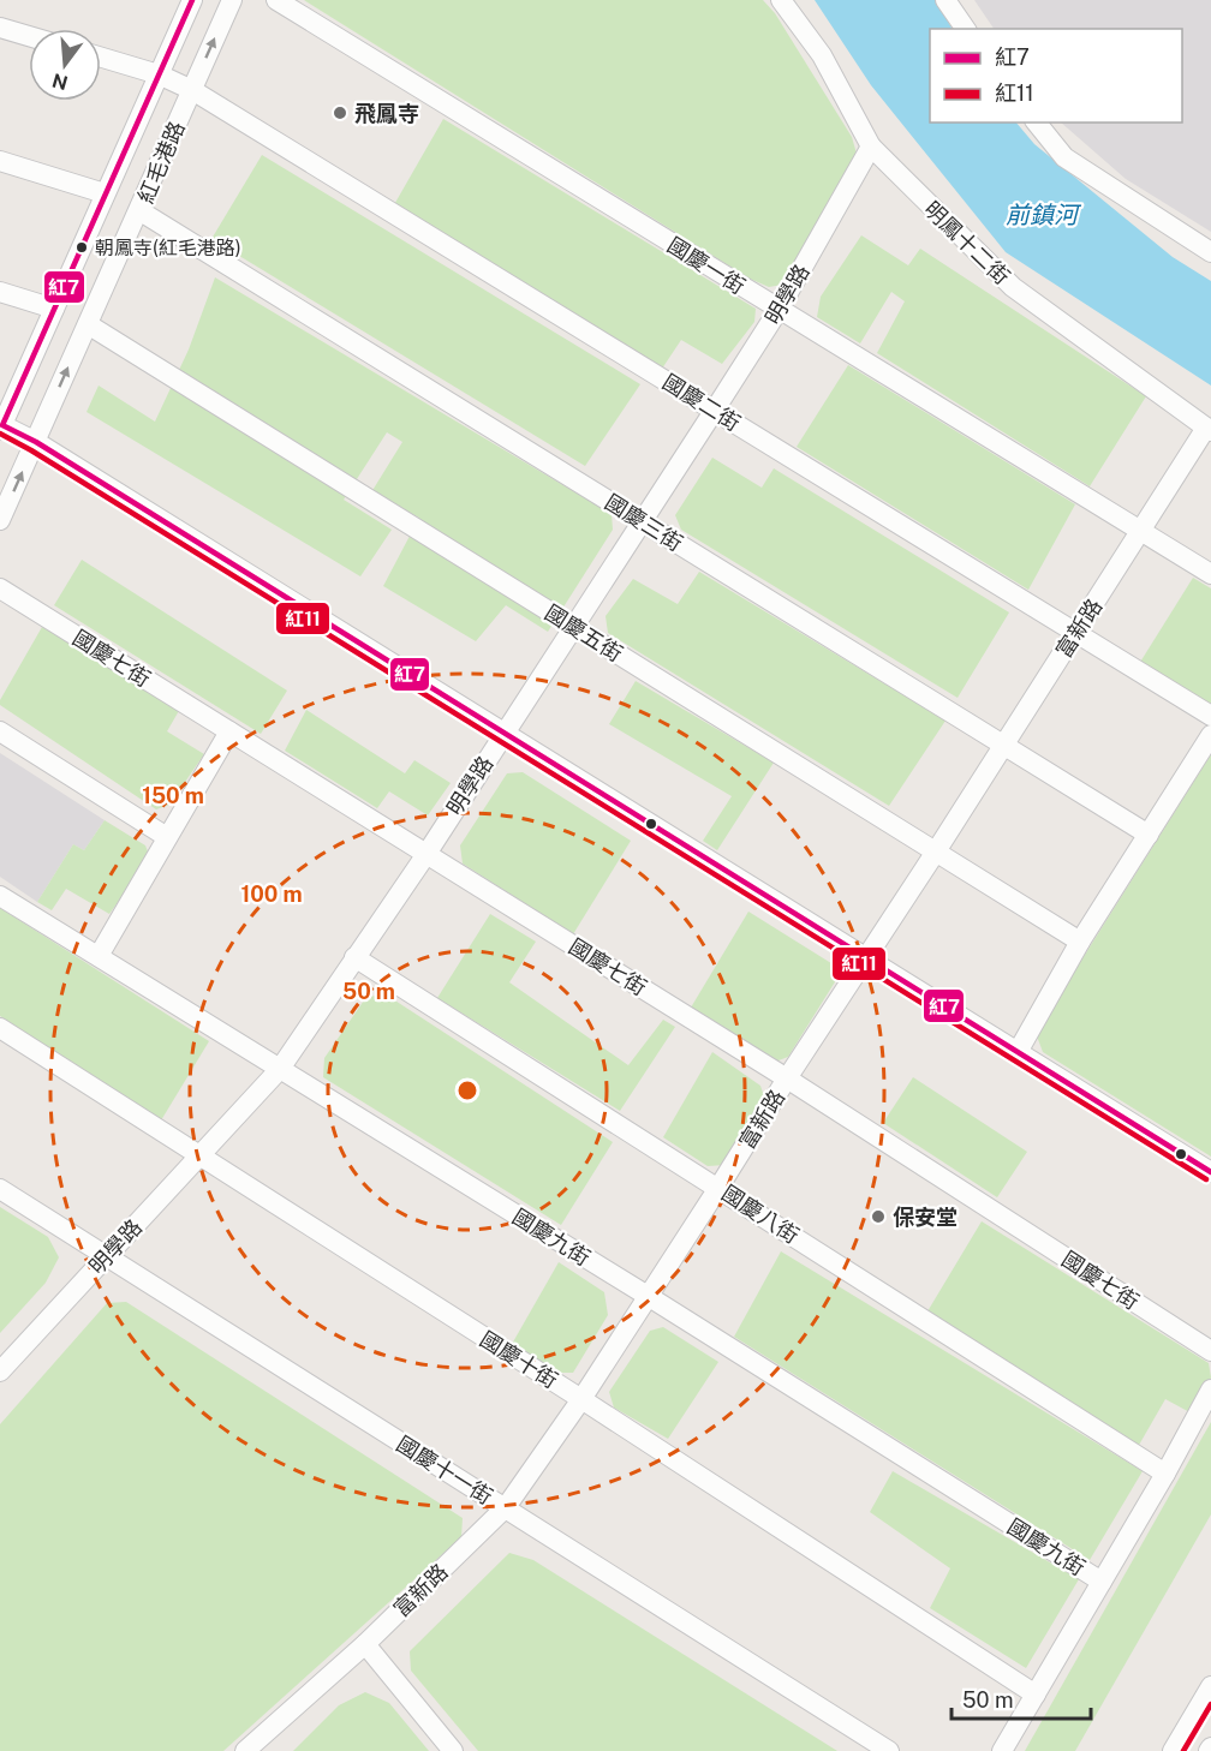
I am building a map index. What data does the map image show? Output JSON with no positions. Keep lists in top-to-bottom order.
{
  "streets": {
    "street": [
      "紅毛港路",
      "明鳳十二街",
      "國慶一街",
      "明學路",
      "國慶二街",
      "國慶三街",
      "富新路",
      "國慶五街",
      "國慶七街",
      "國慶八街",
      "國慶九街",
      "國慶十街",
      "國慶十一街"
    ]
  },
  "crossings": [
    ["紅毛港路", "國慶二街"],
    ["紅毛港路", "國慶三街"],
    ["紅毛港路", "國慶五街"],
    ["明鳳十二街", "明學路"],
    ["明鳳十二街", "富新路"],
    ["國慶一街", "明學路"],
    ["國慶一街", "富新路"],
    ["明學路", "國慶二街"],
    ["明學路", "國慶三街"],
    ["明學路", "國慶五街"],
    ["明學路", "國慶七街"],
    ["明學路", "國慶八街"],
    ["明學路", "國慶九街"],
    ["明學路", "國慶十街"],
    ["明學路", "國慶十一街"],
    ["國慶二街", "富新路"],
    ["國慶三街", "富新路"],
    ["富新路", "國慶五街"],
    ["富新路", "國慶七街"],
    ["富新路", "國慶八街"],
    ["富新路", "國慶九街"],
    ["富新路", "國慶十街"],
    ["富新路", "國慶十一街"]
  ],
  "water": ["前鎮河"],
  "places": ["飛鳳寺", "朝鳳寺(紅毛港路)", "保安堂"],
  "lines": ["transit line 紅7", "transit line 紅11"],
  "legend": ["紅7", "紅11"],
  "scale_bar": "50 m",
  "north": "bottom",
  "rings": ["150 m", "100 m", "50 m"]
}
